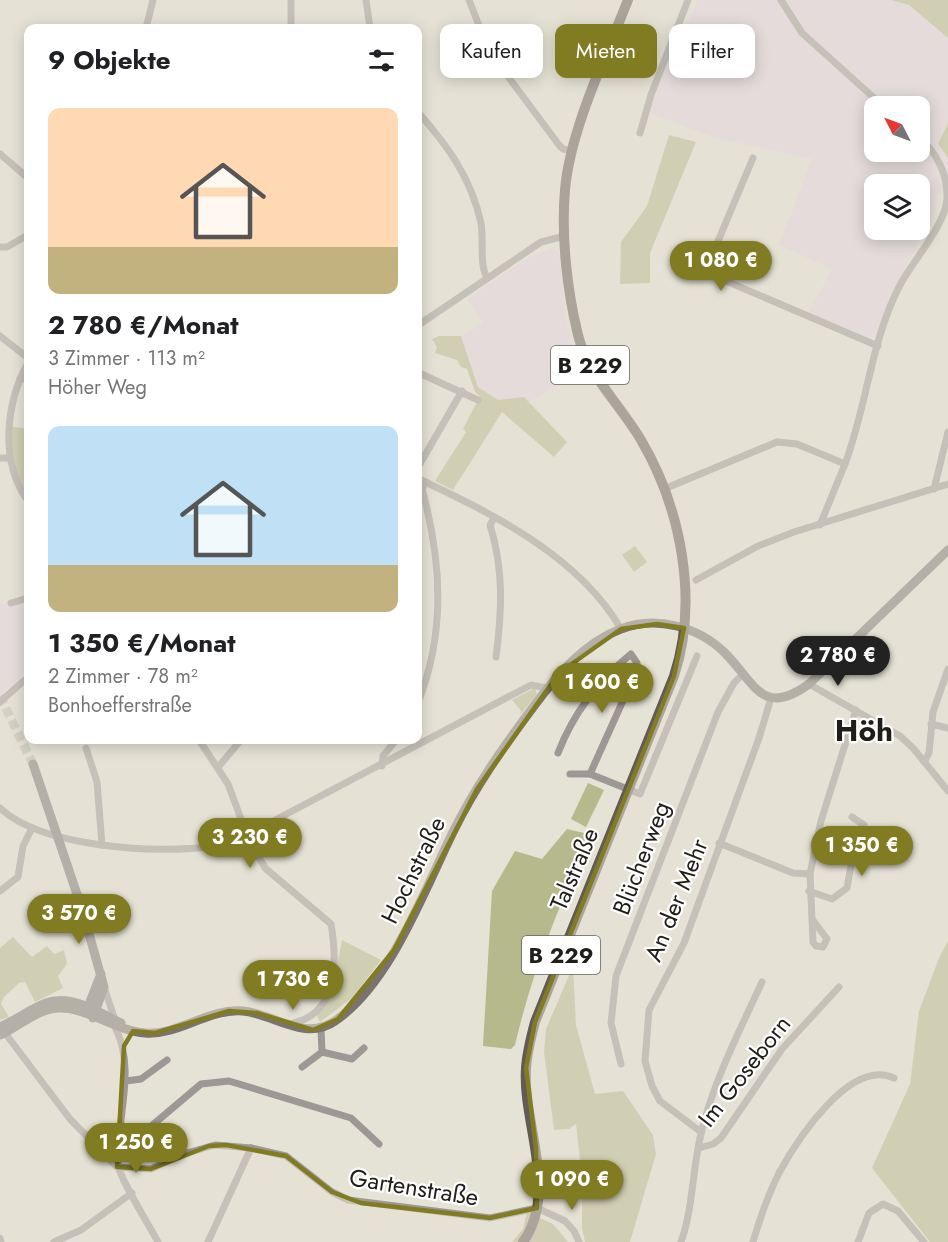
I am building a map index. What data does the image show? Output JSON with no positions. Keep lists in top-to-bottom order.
{
  "streets": {
    "main road": ["B 229", "Talstraße", "Hochstraße"],
    "street": [
      "Blücherweg",
      "An der Mehr",
      "Im Goseborn",
      "Gartenstraße"
    ]
  },
  "crossings": [
    ["B 229", "Talstraße"],
    ["B 229", "Hochstraße"],
    ["Talstraße", "Hochstraße"],
    ["Talstraße", "Gartenstraße"]
  ],
  "districts": ["Höh"],
  "north": "top left",
  "page": {
    "chip": ["Kaufen", "Mieten", "Filter"],
    "heading": "9 Objekte",
    "list": [
      {
        "name": "2 780 €/Monat",
        "note": "3 Zimmer · 113 m² · Höher Weg"
      },
      {
        "name": "1 350 €/Monat",
        "note": "2 Zimmer · 78 m² · Bonhoefferstraße"
      }
    ],
    "price": [
      "1 080 €",
      "2 780 €",
      "1 600 €",
      "3 230 €",
      "1 350 €",
      "3 570 €",
      "1 730 €",
      "1 250 €",
      "1 090 €"
    ]
  }
}
